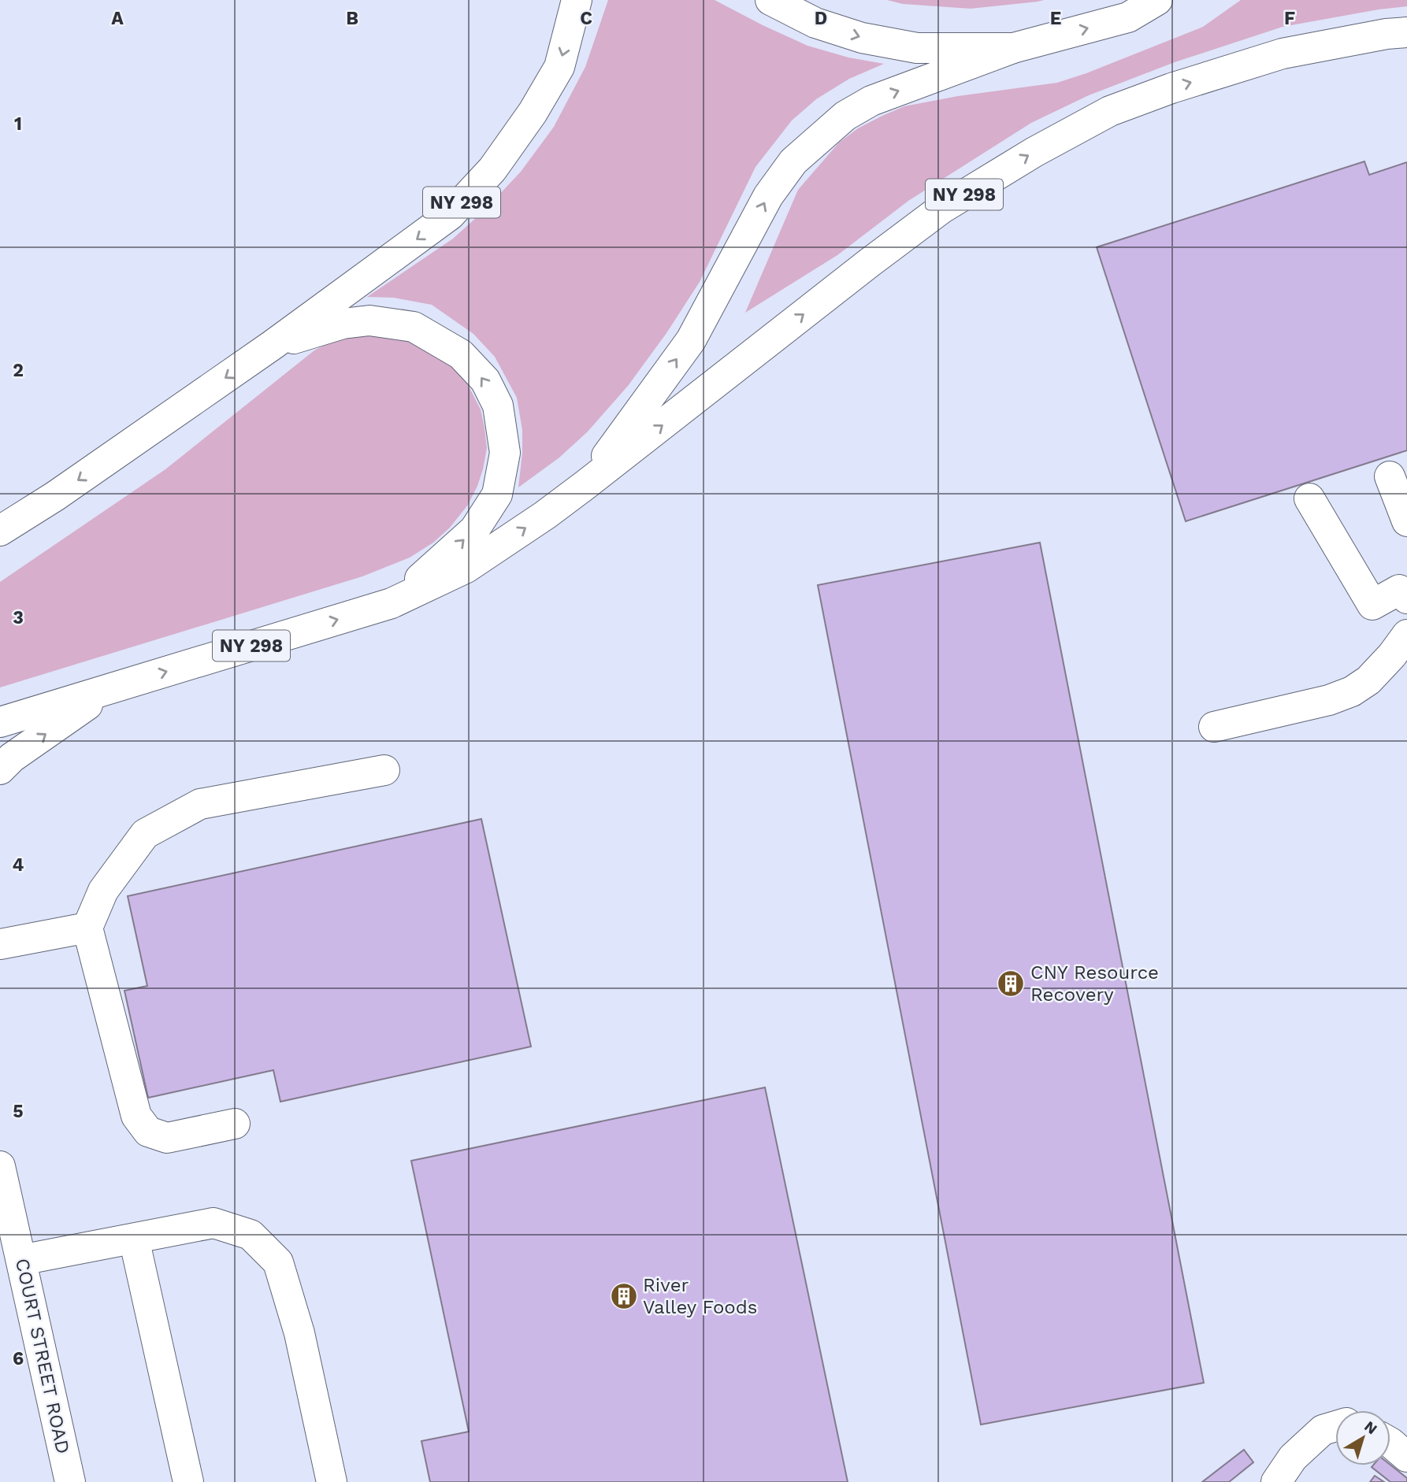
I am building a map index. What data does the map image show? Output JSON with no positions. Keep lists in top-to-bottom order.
{
  "streets": {
    "main road": ["NY 298", "COURT STREET ROAD"]
  },
  "places": {
    "building": ["CNY Resource Recovery", "River Valley Foods"]
  },
  "north": "top right",
  "grid": {
    "columns": [
      "A",
      "B",
      "C",
      "D",
      "E",
      "F"
    ],
    "rows": [
      "1",
      "2",
      "3",
      "4",
      "5",
      "6"
    ]
  }
}
